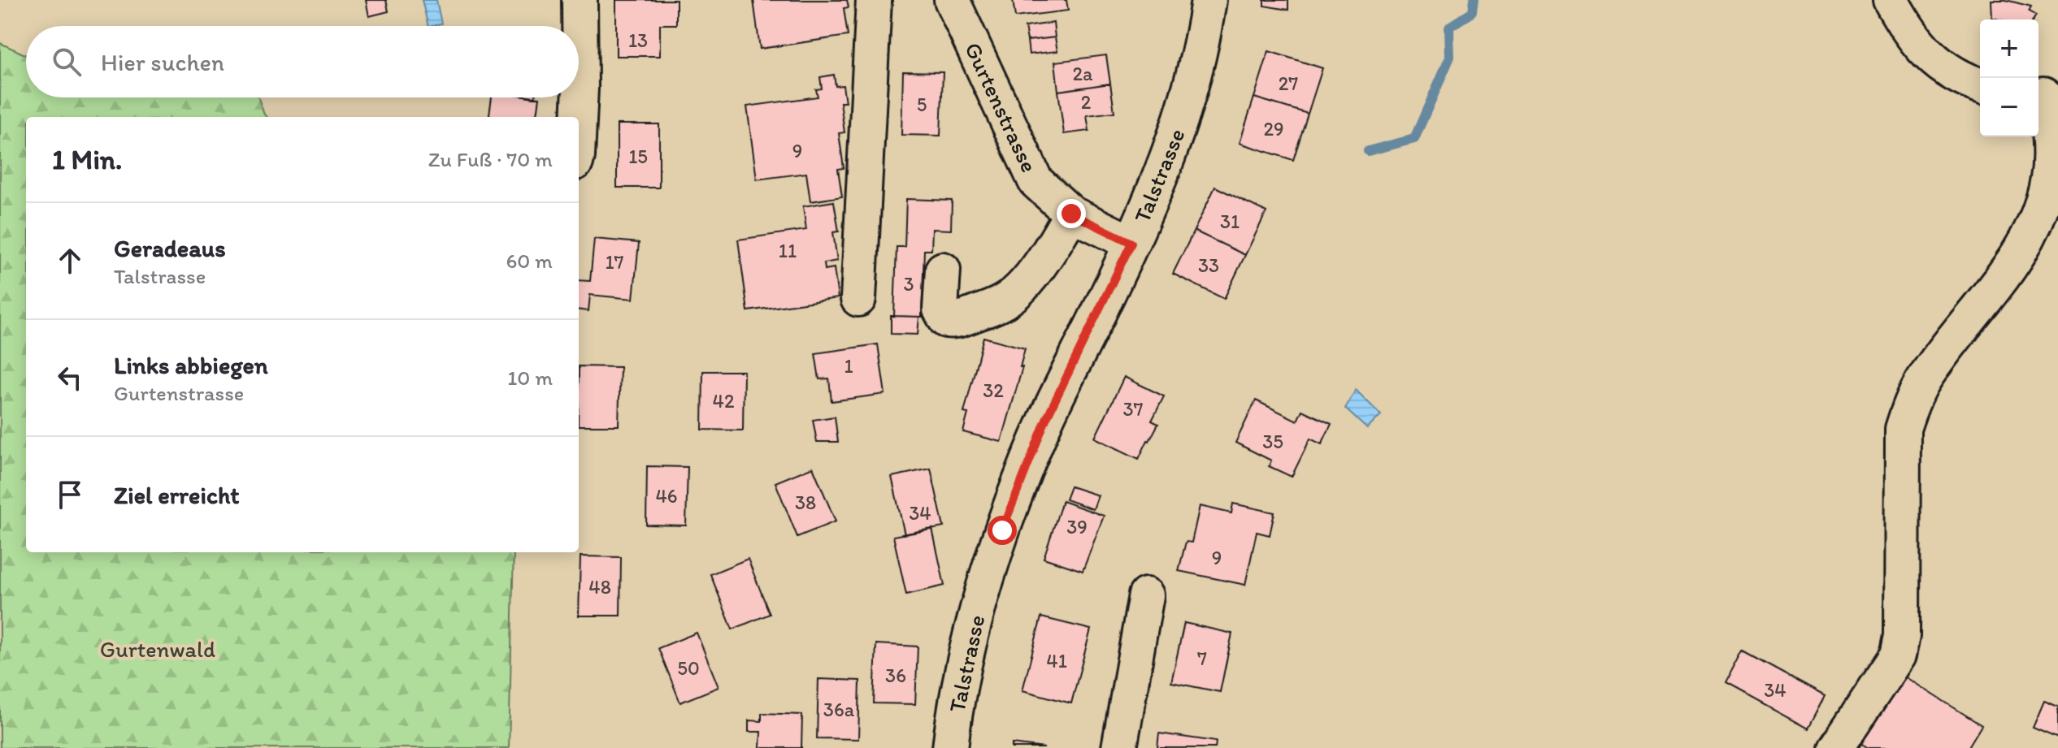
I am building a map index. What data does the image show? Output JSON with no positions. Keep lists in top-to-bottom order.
{
  "streets": {
    "street": ["Gurtenstrasse", "Talstrasse"]
  },
  "crossings": [
    ["Gurtenstrasse", "Talstrasse"]
  ],
  "parks": ["Gurtenwald"],
  "house_numbers": [
    "13",
    "2a",
    "27",
    "2",
    "5",
    "29",
    "9",
    "15",
    "31",
    "11",
    "17",
    "33",
    "3",
    "1",
    "32",
    "42",
    "37",
    "35",
    "46",
    "38",
    "34",
    "39",
    "9",
    "48",
    "7",
    "41",
    "50",
    "36",
    "34",
    "36a"
  ],
  "page": {
    "map_buttons": ["+", "−"],
    "search": "Hier suchen",
    "heading": ["1 Min.", "Zu Fuß · 70 m"],
    "list": [
      ["Geradeaus", "Talstrasse", "60 m"],
      ["Links abbiegen", "Gurtenstrasse", "10 m"],
      "Ziel erreicht"
    ]
  }
}
